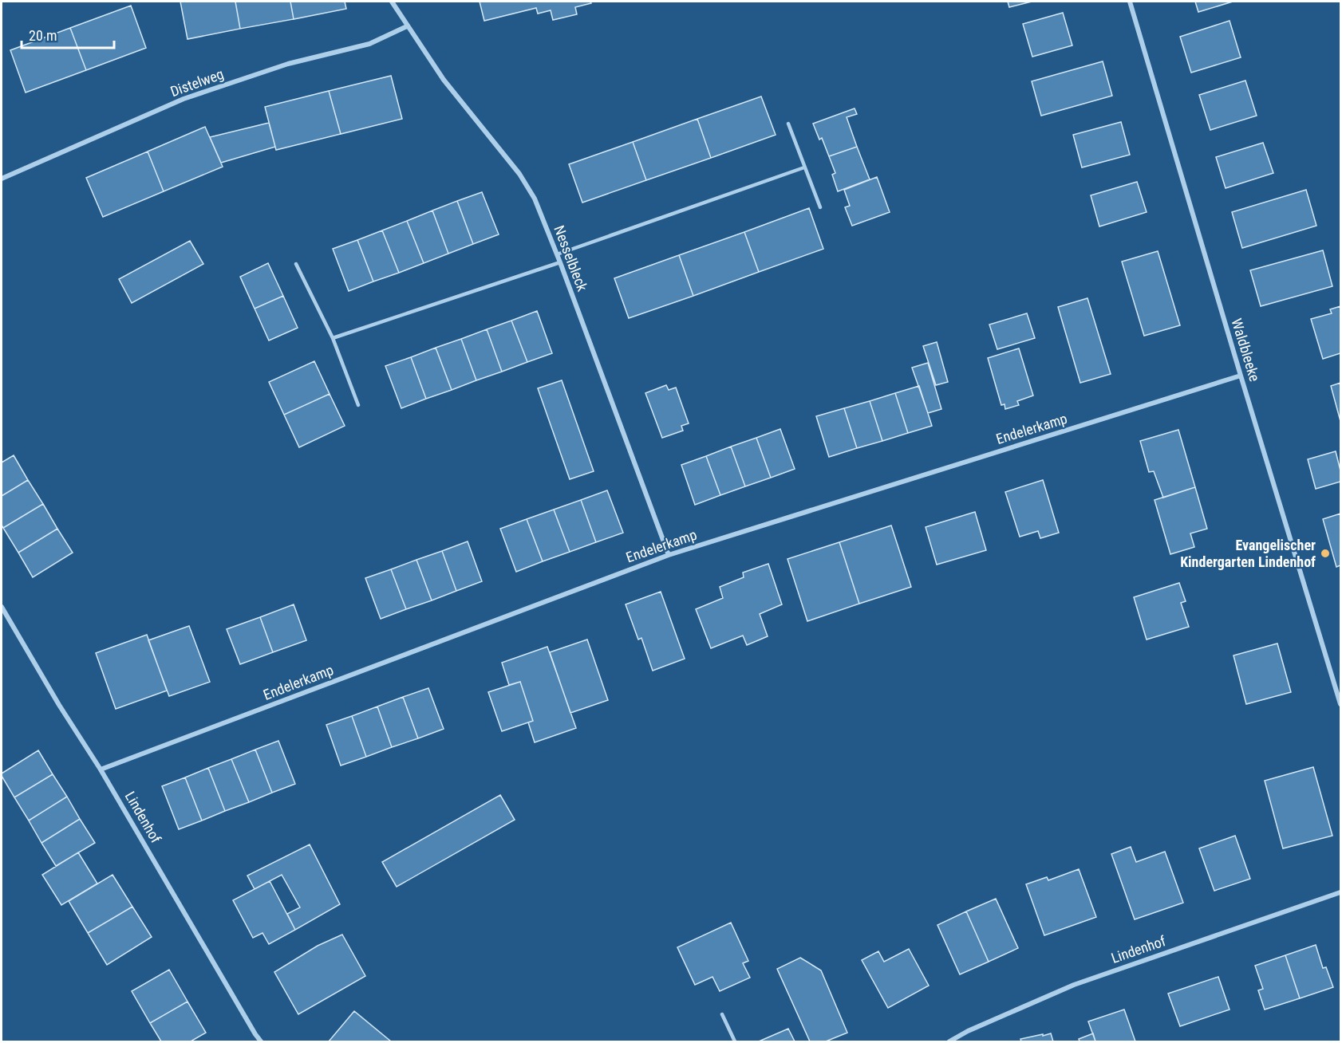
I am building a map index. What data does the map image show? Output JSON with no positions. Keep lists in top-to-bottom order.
{
  "streets": {
    "street": [
      "Distelweg",
      "Nesselbleck",
      "Waldbleeke",
      "Endelerkamp",
      "Lindenhof"
    ]
  },
  "crossings": [
    ["Distelweg", "Nesselbleck"],
    ["Nesselbleck", "Endelerkamp"],
    ["Waldbleeke", "Endelerkamp"],
    ["Endelerkamp", "Lindenhof"]
  ],
  "places": ["Evangelischer Kindergarten Lindenhof"],
  "scale_bar": "20 m"
}
